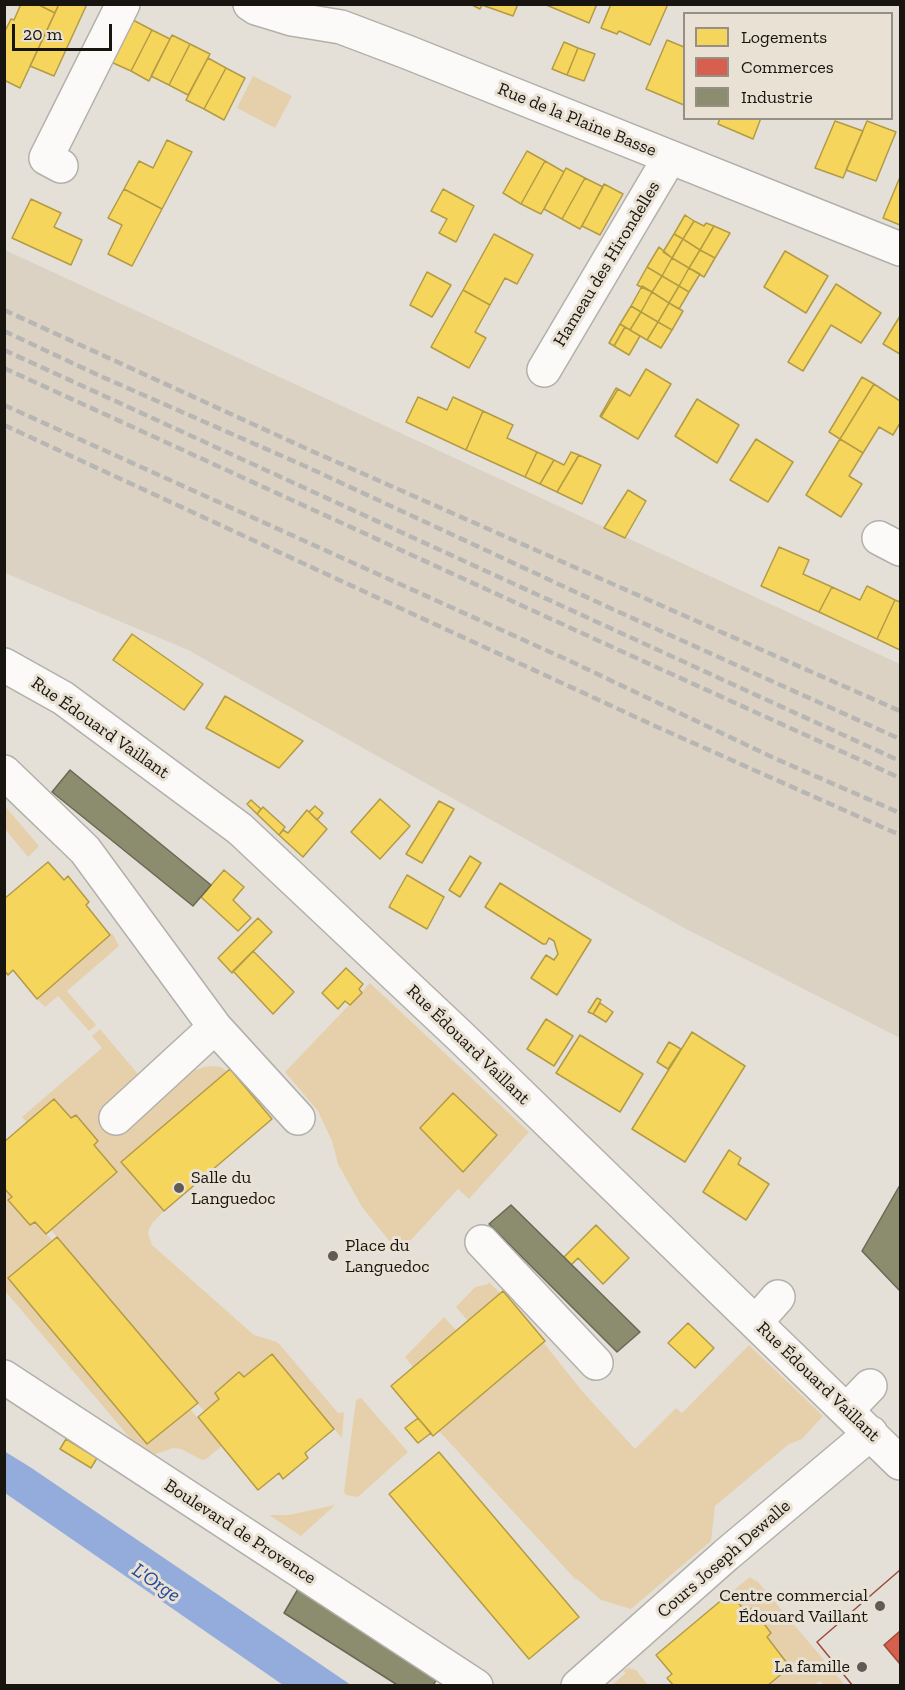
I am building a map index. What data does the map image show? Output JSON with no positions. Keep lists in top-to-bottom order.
{
  "streets": {
    "street": [
      "Rue de la Plaine Basse",
      "Hameau des Hirondelles",
      "Rue Édouard Vaillant",
      "Boulevard de Provence",
      "Cours Joseph Dewalle"
    ]
  },
  "crossings": [
    ["Rue de la Plaine Basse", "Hameau des Hirondelles"],
    ["Rue Édouard Vaillant", "Cours Joseph Dewalle"]
  ],
  "water": ["L'Orge"],
  "places": [
    "Salle du Languedoc",
    "Place du Languedoc",
    "Centre commercial Édouard Vaillant",
    "La famille"
  ],
  "legend": ["Logements", "Commerces", "Industrie"],
  "scale_bar": "20 m"
}
